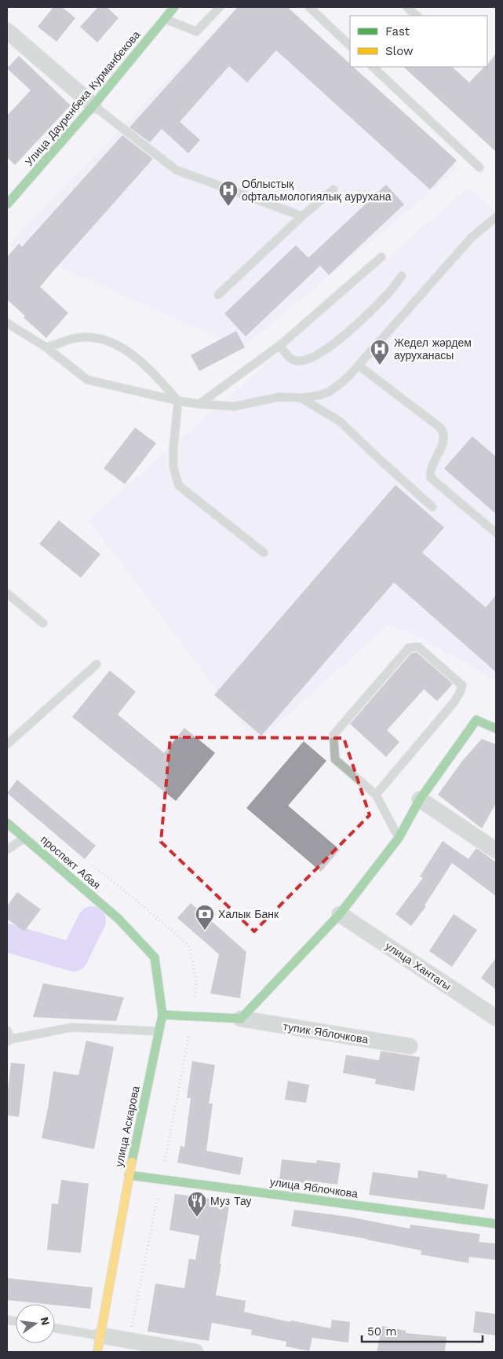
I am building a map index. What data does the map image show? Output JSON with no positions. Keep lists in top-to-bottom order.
{
  "streets": {
    "street": [
      "Улица Дауренбека Курманбекова",
      "проспект Абая",
      "улица Хантагы",
      "тупик Яблочкова",
      "улица Аскарова",
      "улица Яблочкова"
    ]
  },
  "crossings": [
    ["проспект Абая", "улица Аскарова"],
    ["улица Аскарова", "улица Яблочкова"]
  ],
  "places": {
    "hospital": ["Облыстық офтальмологиялық аурухана", "Жедел жәрдем ауруханасы"],
    "bank": ["Халык Банк"],
    "restaurant": ["Муз Тау"]
  },
  "legend": ["Fast", "Slow"],
  "scale_bar": "50 m",
  "north": "right"
}
